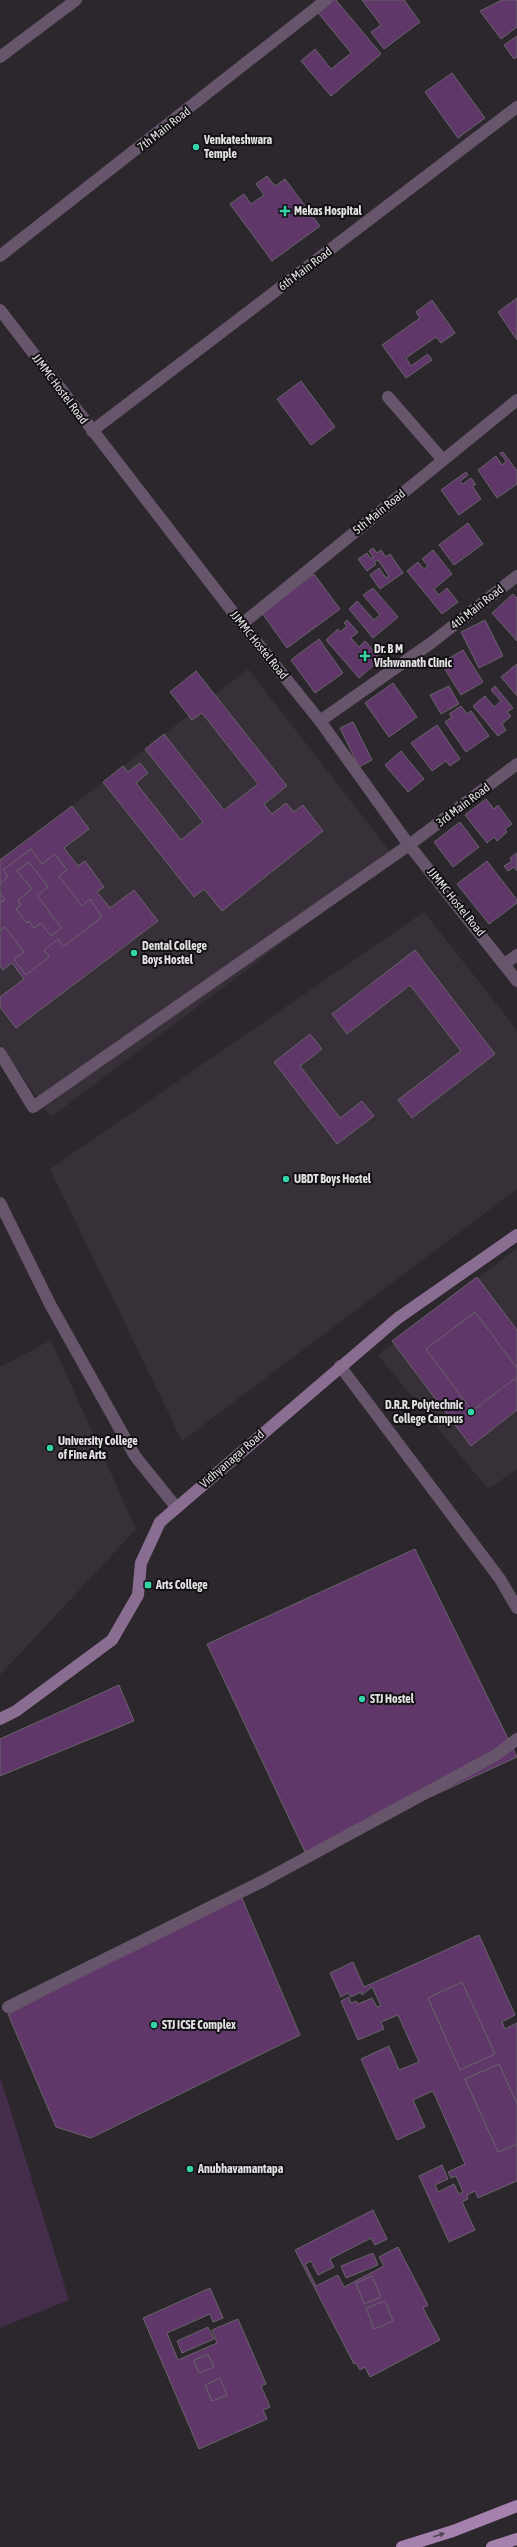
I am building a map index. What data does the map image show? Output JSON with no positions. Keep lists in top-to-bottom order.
{
  "streets": {
    "street": [
      "7th Main Road",
      "6th Main Road",
      "JJMMC Hostel Road",
      "5th Main Road",
      "4th Main Road",
      "3rd Main Road",
      "Vidhyanagar Road"
    ]
  },
  "crossings": [
    ["6th Main Road", "JJMMC Hostel Road"],
    ["JJMMC Hostel Road", "5th Main Road"],
    ["JJMMC Hostel Road", "4th Main Road"],
    ["JJMMC Hostel Road", "3rd Main Road"]
  ],
  "places": {
    "other": [
      "Venkateshwara Temple",
      "Dental College Boys Hostel",
      "UBDT Boys Hostel",
      "D.R.R. Polytechnic College Campus",
      "University College of Fine Arts",
      "STJ Hostel",
      "STJ ICSE Complex",
      "Anubhavamantapa"
    ],
    "health": ["Mekas Hospital", "Dr. B M Vishwanath Clinic"],
    "transit": ["Arts College"]
  }
}
